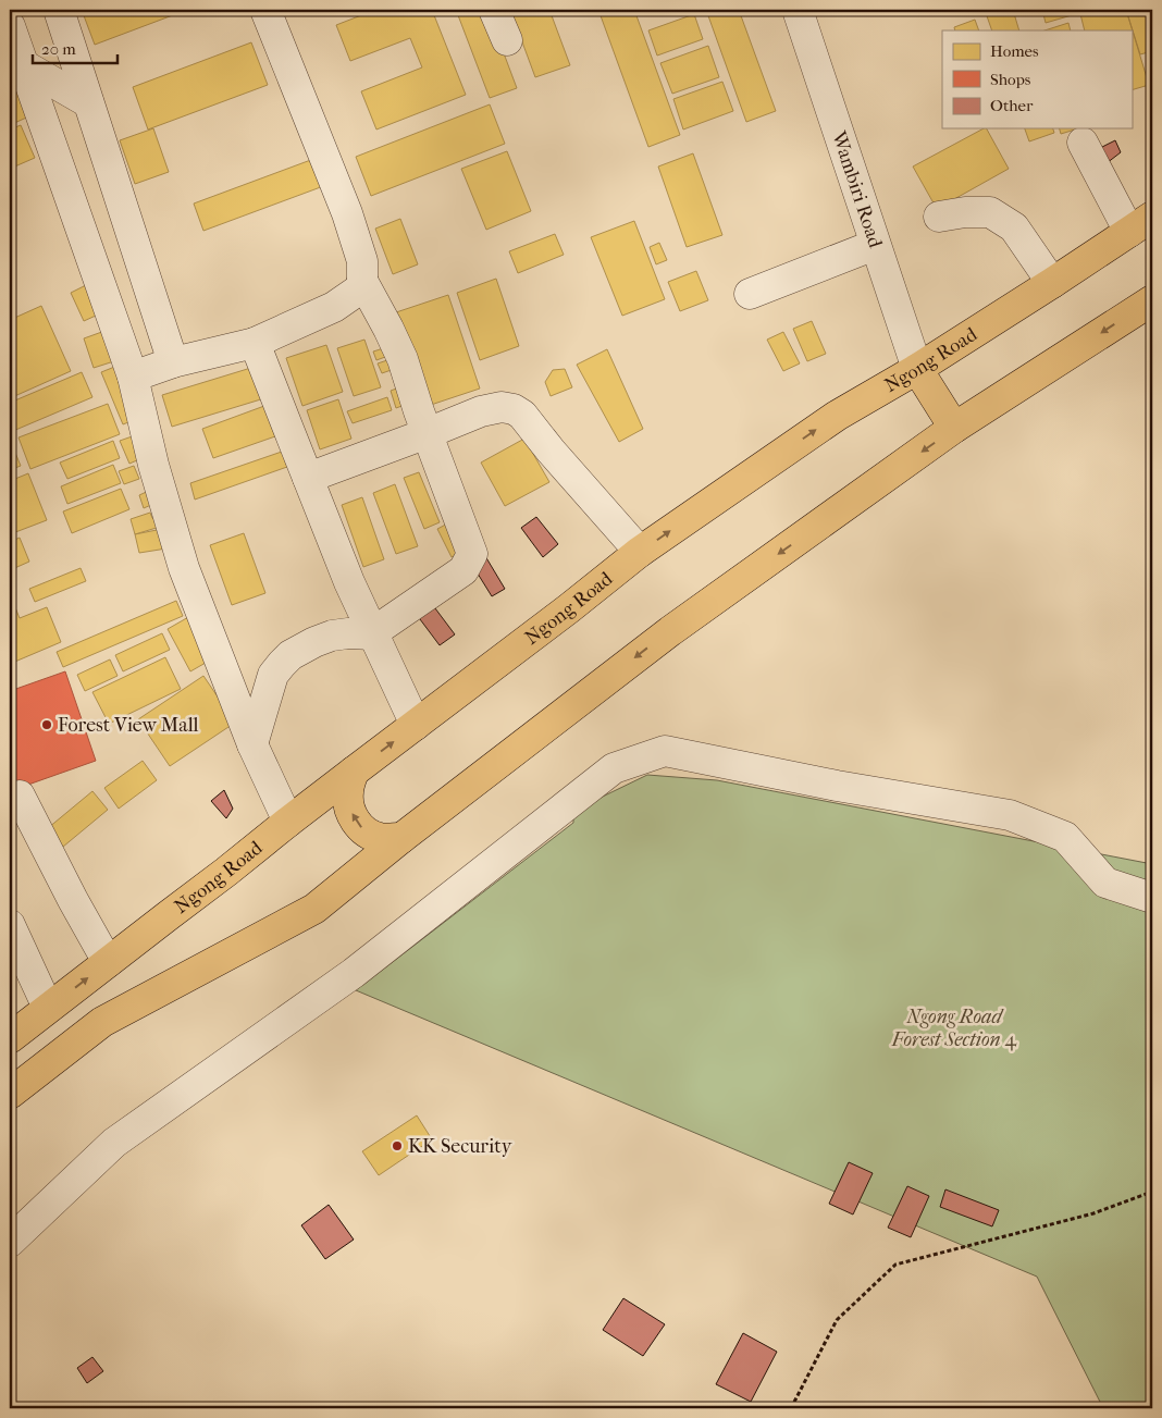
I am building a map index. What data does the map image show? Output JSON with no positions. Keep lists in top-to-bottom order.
{
  "streets": {
    "main road": ["Ngong Road"],
    "street": ["Wambiri Road"]
  },
  "crossings": [
    ["Wambiri Road", "Ngong Road"]
  ],
  "parks": ["Ngong Road Forest Section 4"],
  "places": ["Forest View Mall", "KK Security"],
  "legend": ["Homes", "Shops", "Other"],
  "scale_bar": "20 m"
}
